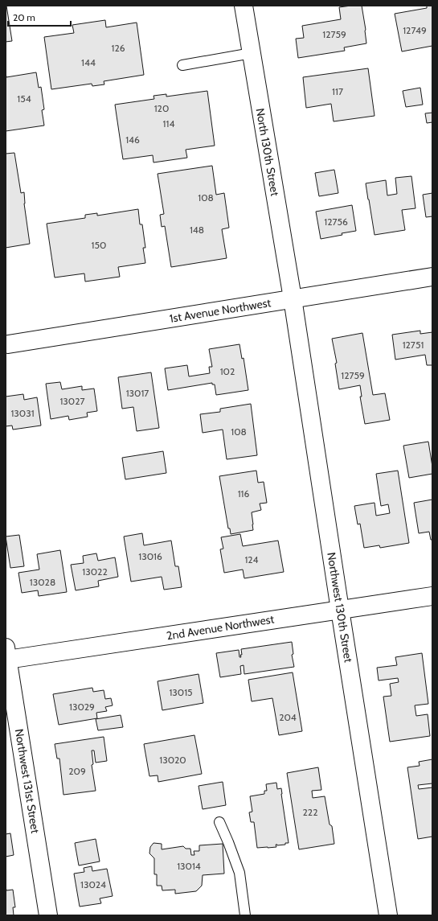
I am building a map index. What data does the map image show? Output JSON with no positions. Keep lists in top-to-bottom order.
{
  "streets": {
    "street": [
      "North 130th Street",
      "1st Avenue Northwest",
      "Northwest 130th Street",
      "2nd Avenue Northwest",
      "Northwest 131st Street"
    ]
  },
  "crossings": [
    ["North 130th Street", "1st Avenue Northwest"],
    ["North 130th Street", "Northwest 130th Street"],
    ["1st Avenue Northwest", "Northwest 130th Street"],
    ["Northwest 130th Street", "2nd Avenue Northwest"],
    ["2nd Avenue Northwest", "Northwest 131st Street"]
  ],
  "house_numbers": [
    "12749",
    "12759",
    "126",
    "144",
    "117",
    "154",
    "120",
    "114",
    "146",
    "108",
    "12756",
    "148",
    "150",
    "12751",
    "102",
    "12759",
    "13017",
    "13027",
    "13031",
    "108",
    "116",
    "13016",
    "124",
    "13022",
    "13028",
    "13015",
    "13029",
    "204",
    "13020",
    "209",
    "222",
    "13014",
    "13024"
  ],
  "scale_bar": "20 m"
}
